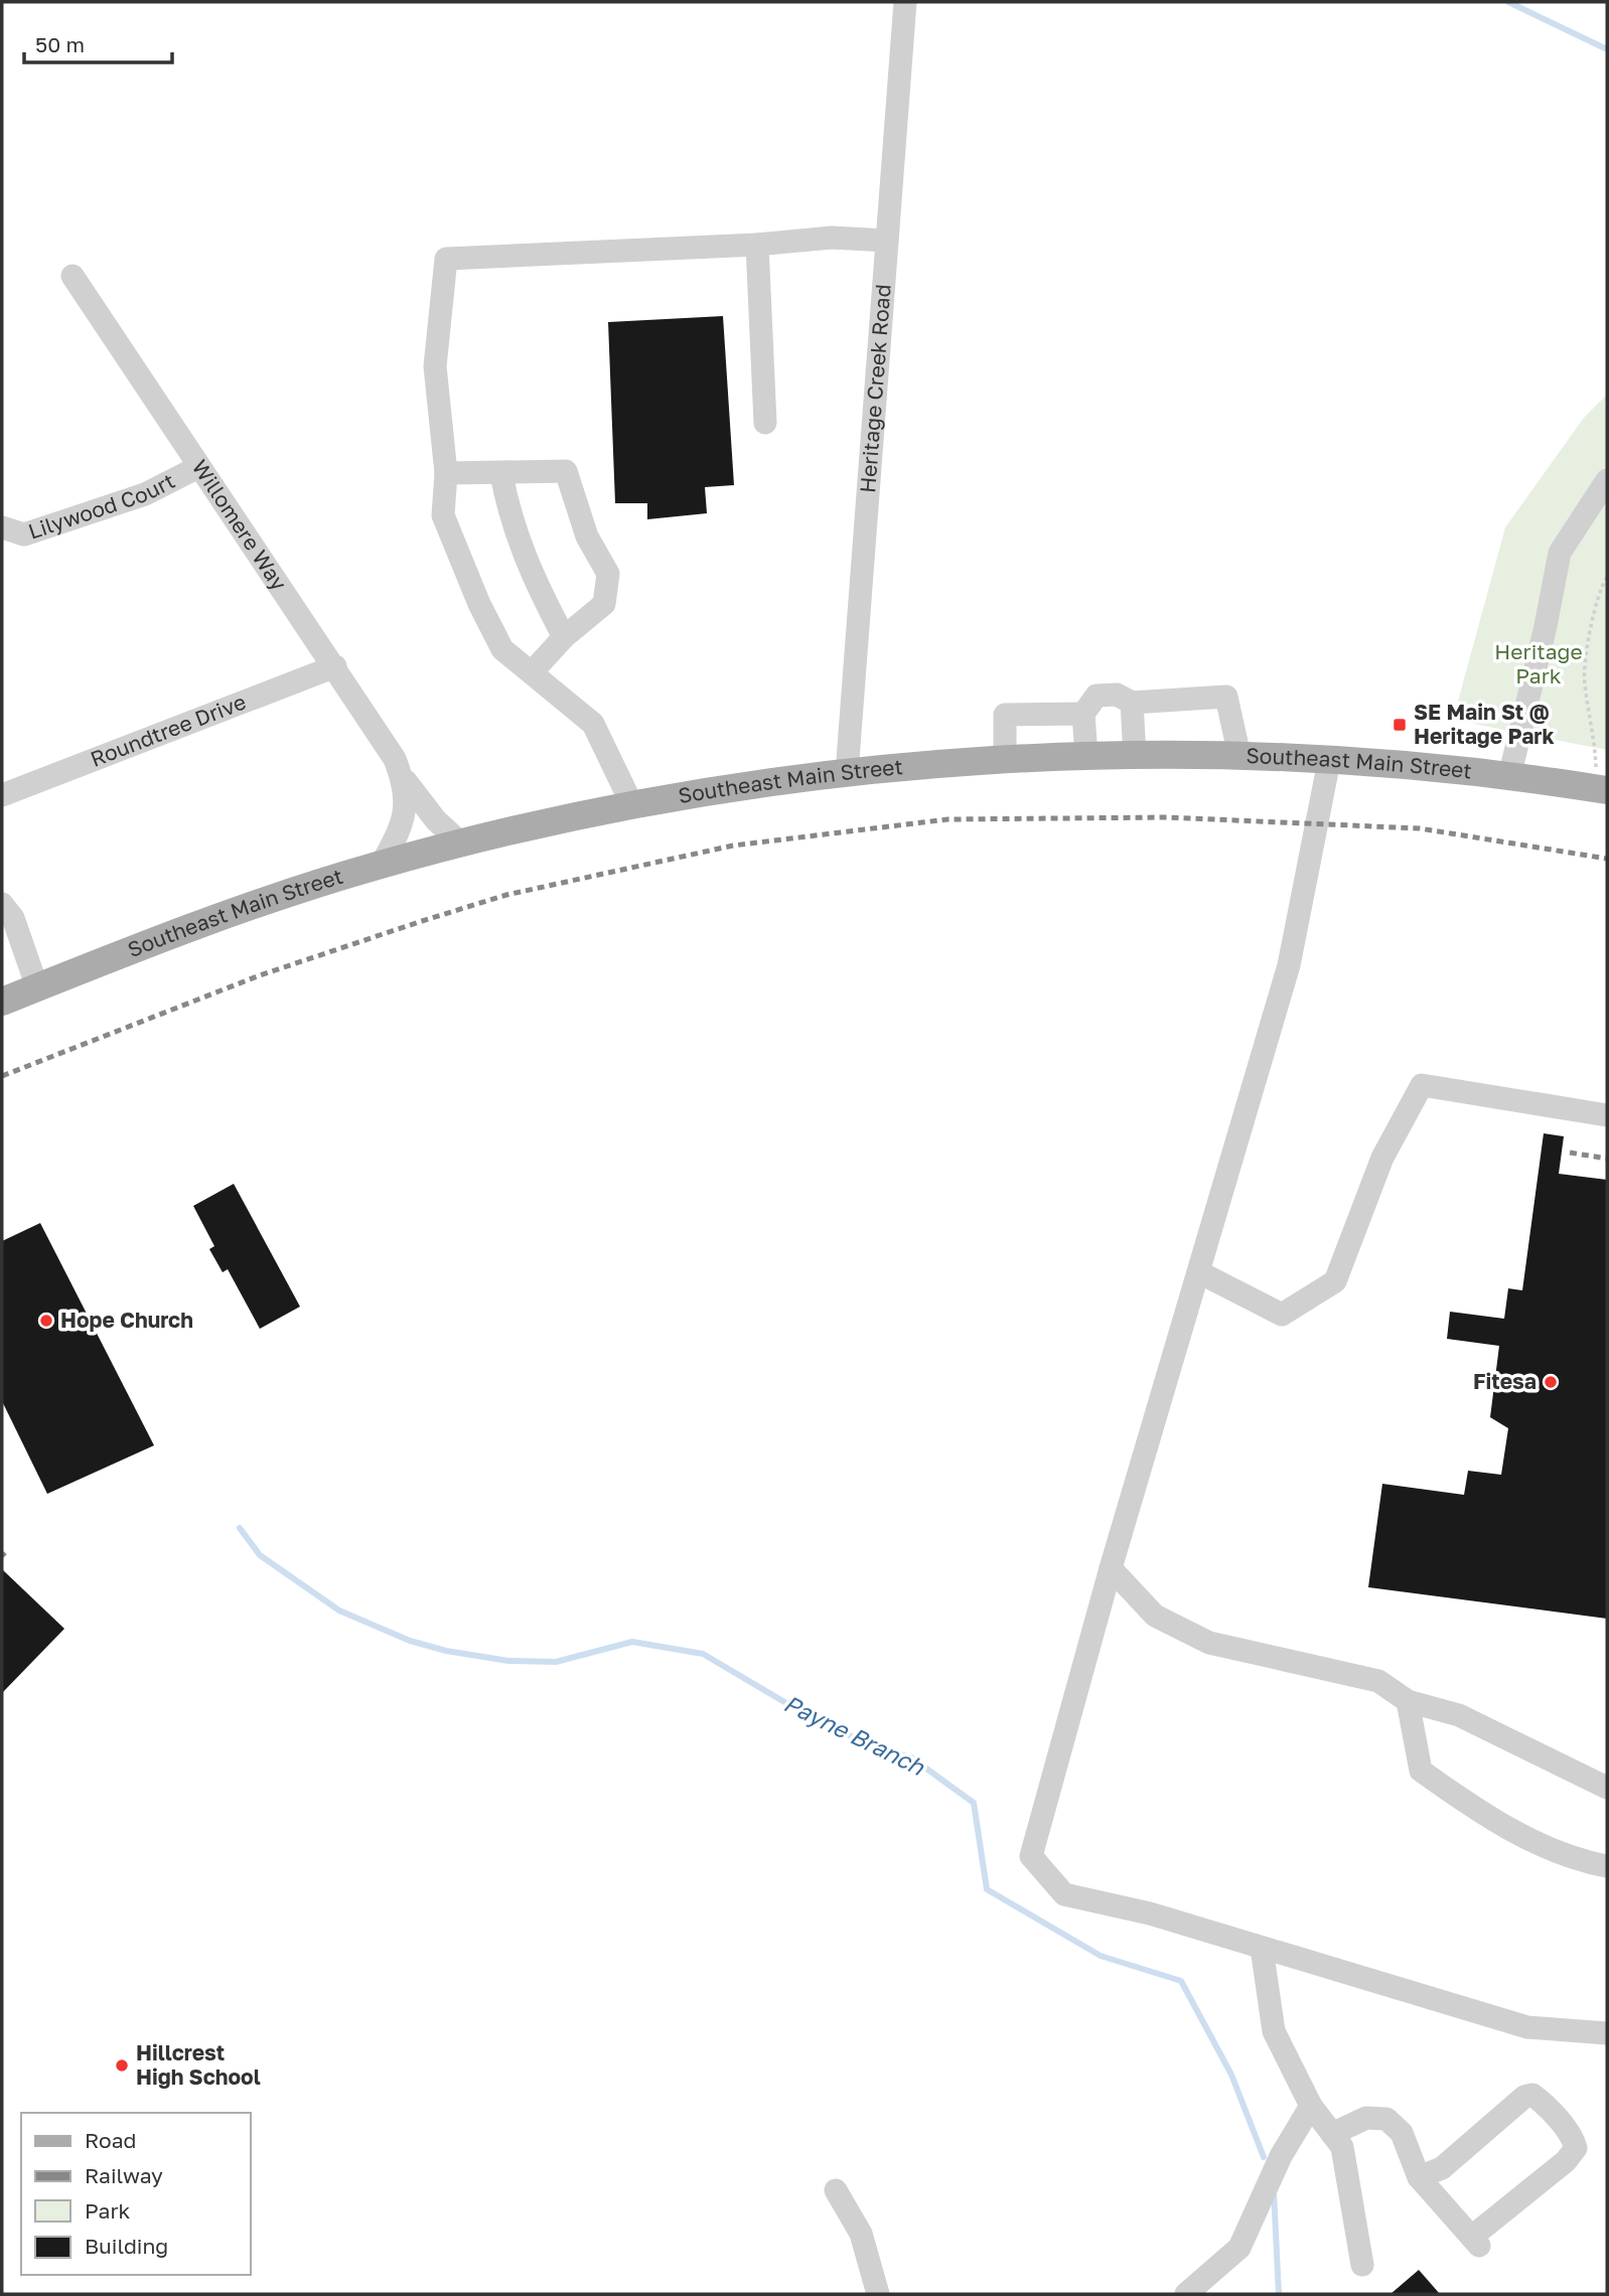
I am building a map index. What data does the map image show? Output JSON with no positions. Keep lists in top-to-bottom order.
{
  "streets": {
    "main road": ["Southeast Main Street"],
    "street": [
      "Heritage Creek Road",
      "Lilywood Court",
      "Willomere Way",
      "Roundtree Drive"
    ]
  },
  "crossings": [
    ["Heritage Creek Road", "Southeast Main Street"],
    ["Lilywood Court", "Willomere Way"],
    ["Willomere Way", "Roundtree Drive"],
    ["Willomere Way", "Southeast Main Street"]
  ],
  "water": ["Payne Branch"],
  "parks": ["Heritage Park"],
  "places": {
    "transit": ["SE Main St @ Heritage Park"],
    "other": ["Hope Church", "Fitesa", "Hillcrest High School"]
  },
  "legend": [
    "Road",
    "Railway",
    "Park",
    "Building"
  ],
  "scale_bar": "50 m"
}
